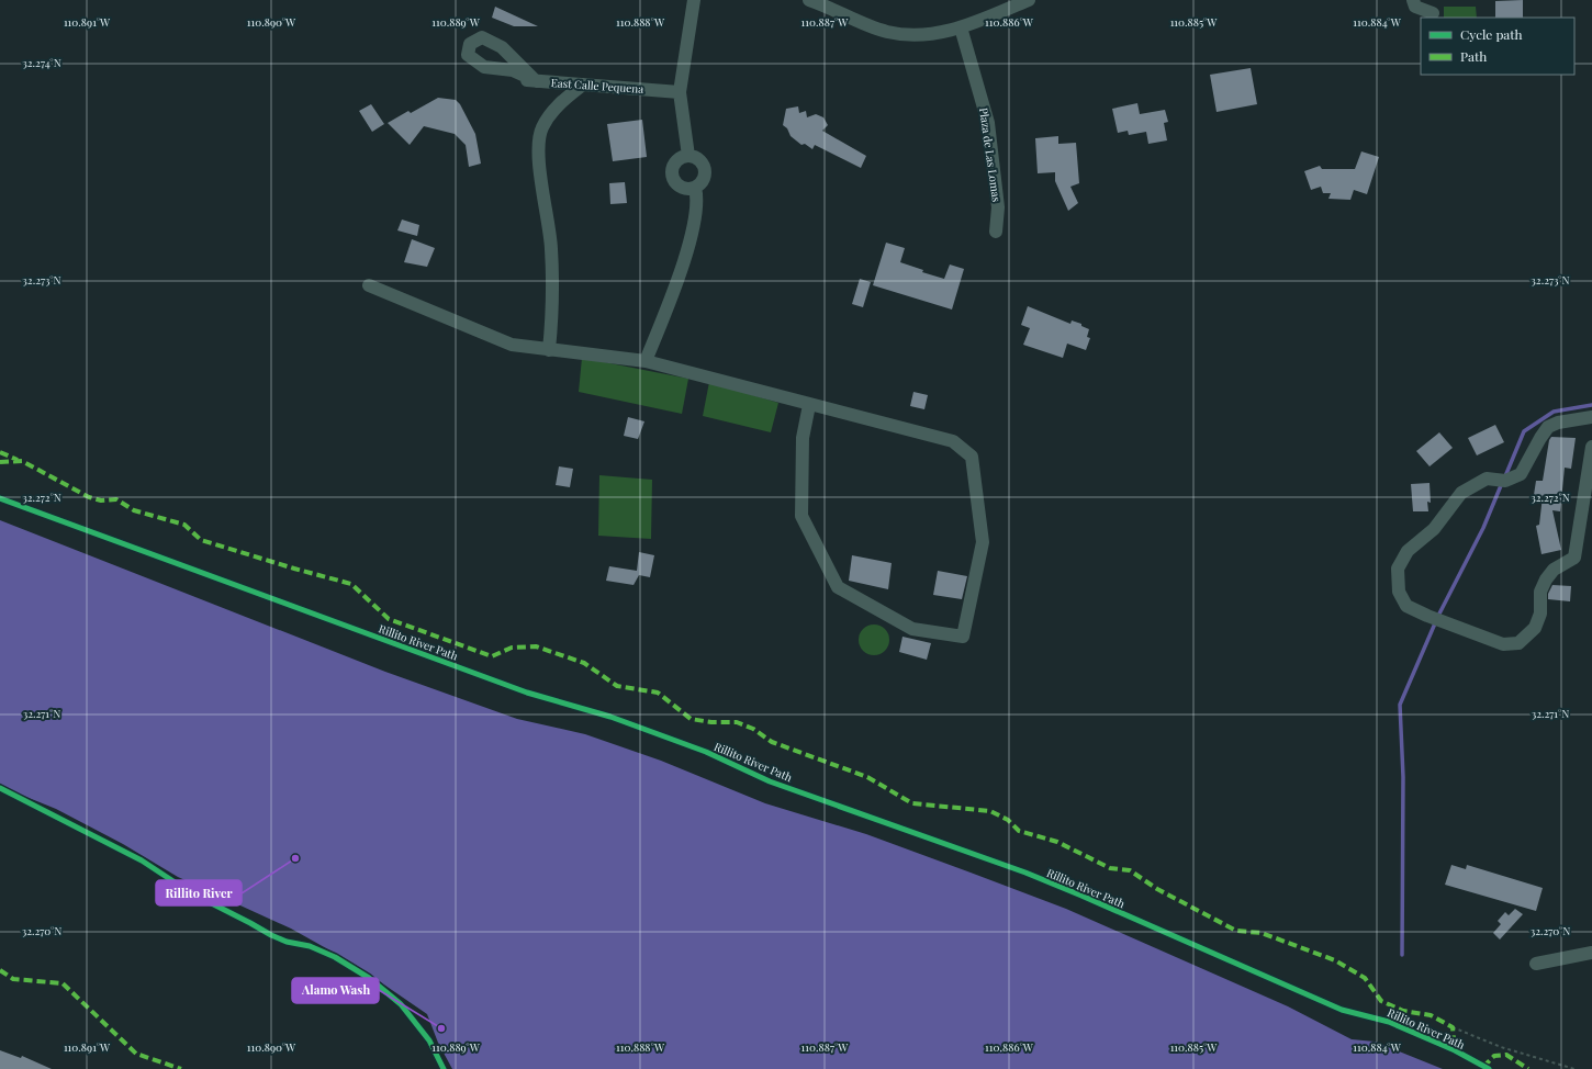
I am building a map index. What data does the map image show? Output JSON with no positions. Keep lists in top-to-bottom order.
{
  "streets": {
    "street": ["East Calle Pequena", "Plaza de Las Lomas"],
    "cycle path": ["Rillito River Path"]
  },
  "places": ["Rillito River", "Alamo Wash"],
  "legend": ["Cycle path", "Path"],
  "coordinates": [
    "110.891°W",
    "110.890°W",
    "110.889°W",
    "110.888°W",
    "110.887°W",
    "110.886°W",
    "110.885°W",
    "110.884°W",
    "32.274°N",
    "32.273°N",
    "32.272°N",
    "32.271°N",
    "32.270°N"
  ]
}
